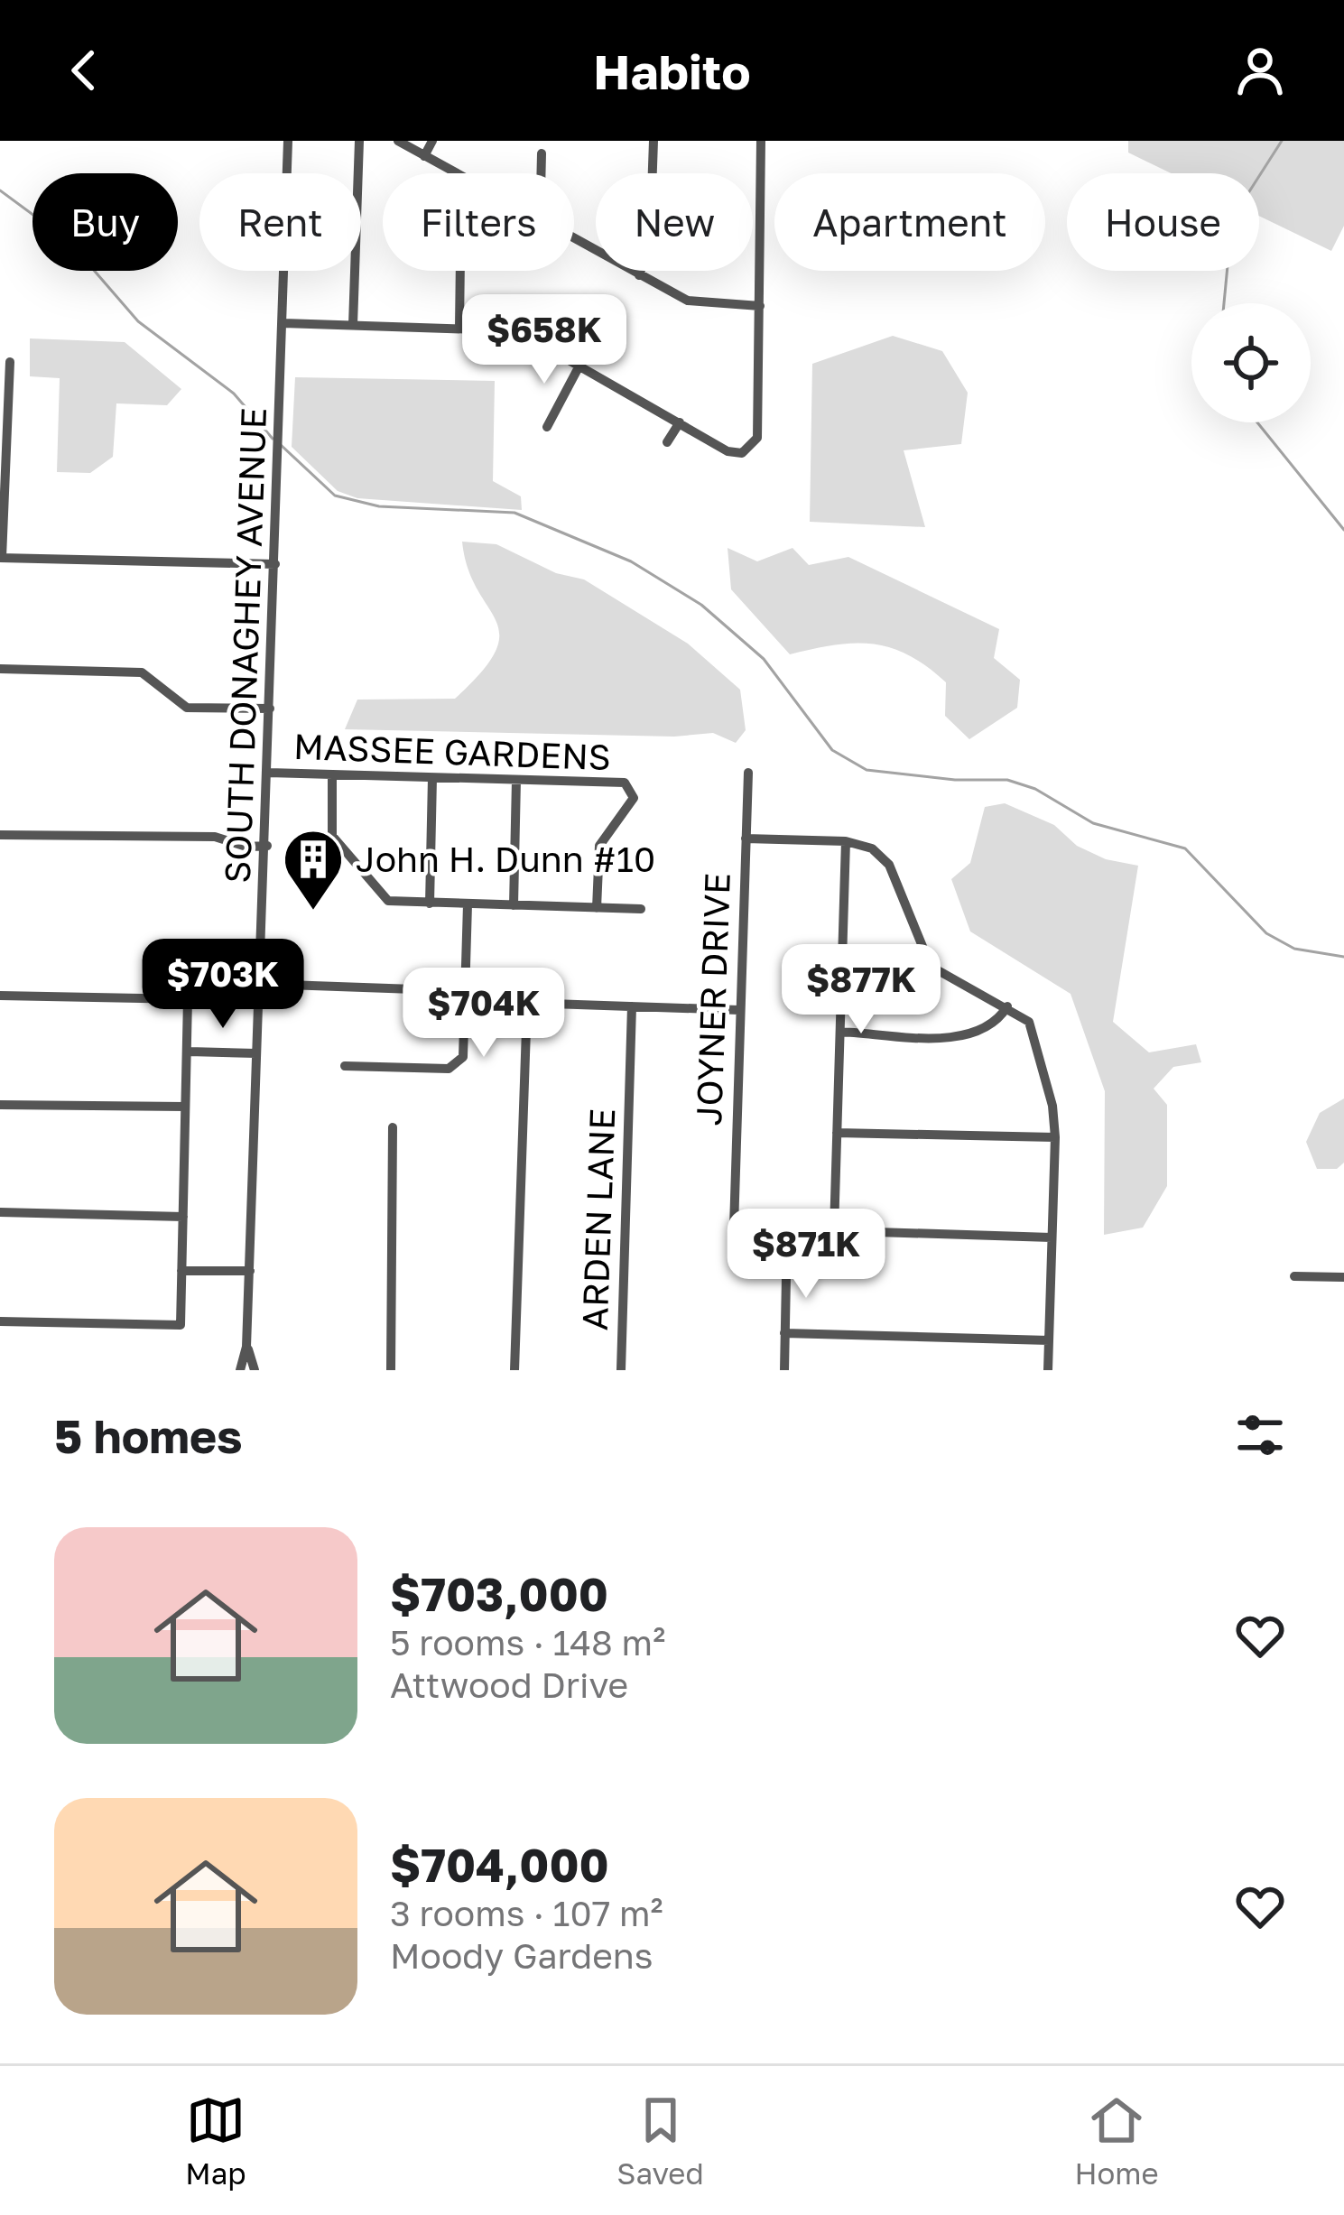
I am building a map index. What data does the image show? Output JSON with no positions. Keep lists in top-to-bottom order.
{
  "streets": {
    "street": [
      "SOUTH DONAGHEY AVENUE",
      "MASSEE GARDENS",
      "JOYNER DRIVE",
      "ARDEN LANE"
    ]
  },
  "crossings": [
    ["SOUTH DONAGHEY AVENUE", "MASSEE GARDENS"]
  ],
  "places": {
    "building": ["John H. Dunn #10"]
  },
  "page": {
    "header": "Habito",
    "chip": [
      "Buy",
      "Rent",
      "Filters",
      "New",
      "Apartment",
      "House"
    ],
    "price": [
      "$658K",
      "$703K",
      "$877K",
      "$704K",
      "$871K"
    ],
    "heading": "5 homes",
    "list": [
      {
        "name": "$703,000",
        "note": "5 rooms · 148 m² · Attwood Drive"
      },
      {
        "name": "$704,000",
        "note": "3 rooms · 107 m² · Moody Gardens"
      }
    ],
    "tabs": ["Map", "Saved", "Home"]
  }
}
